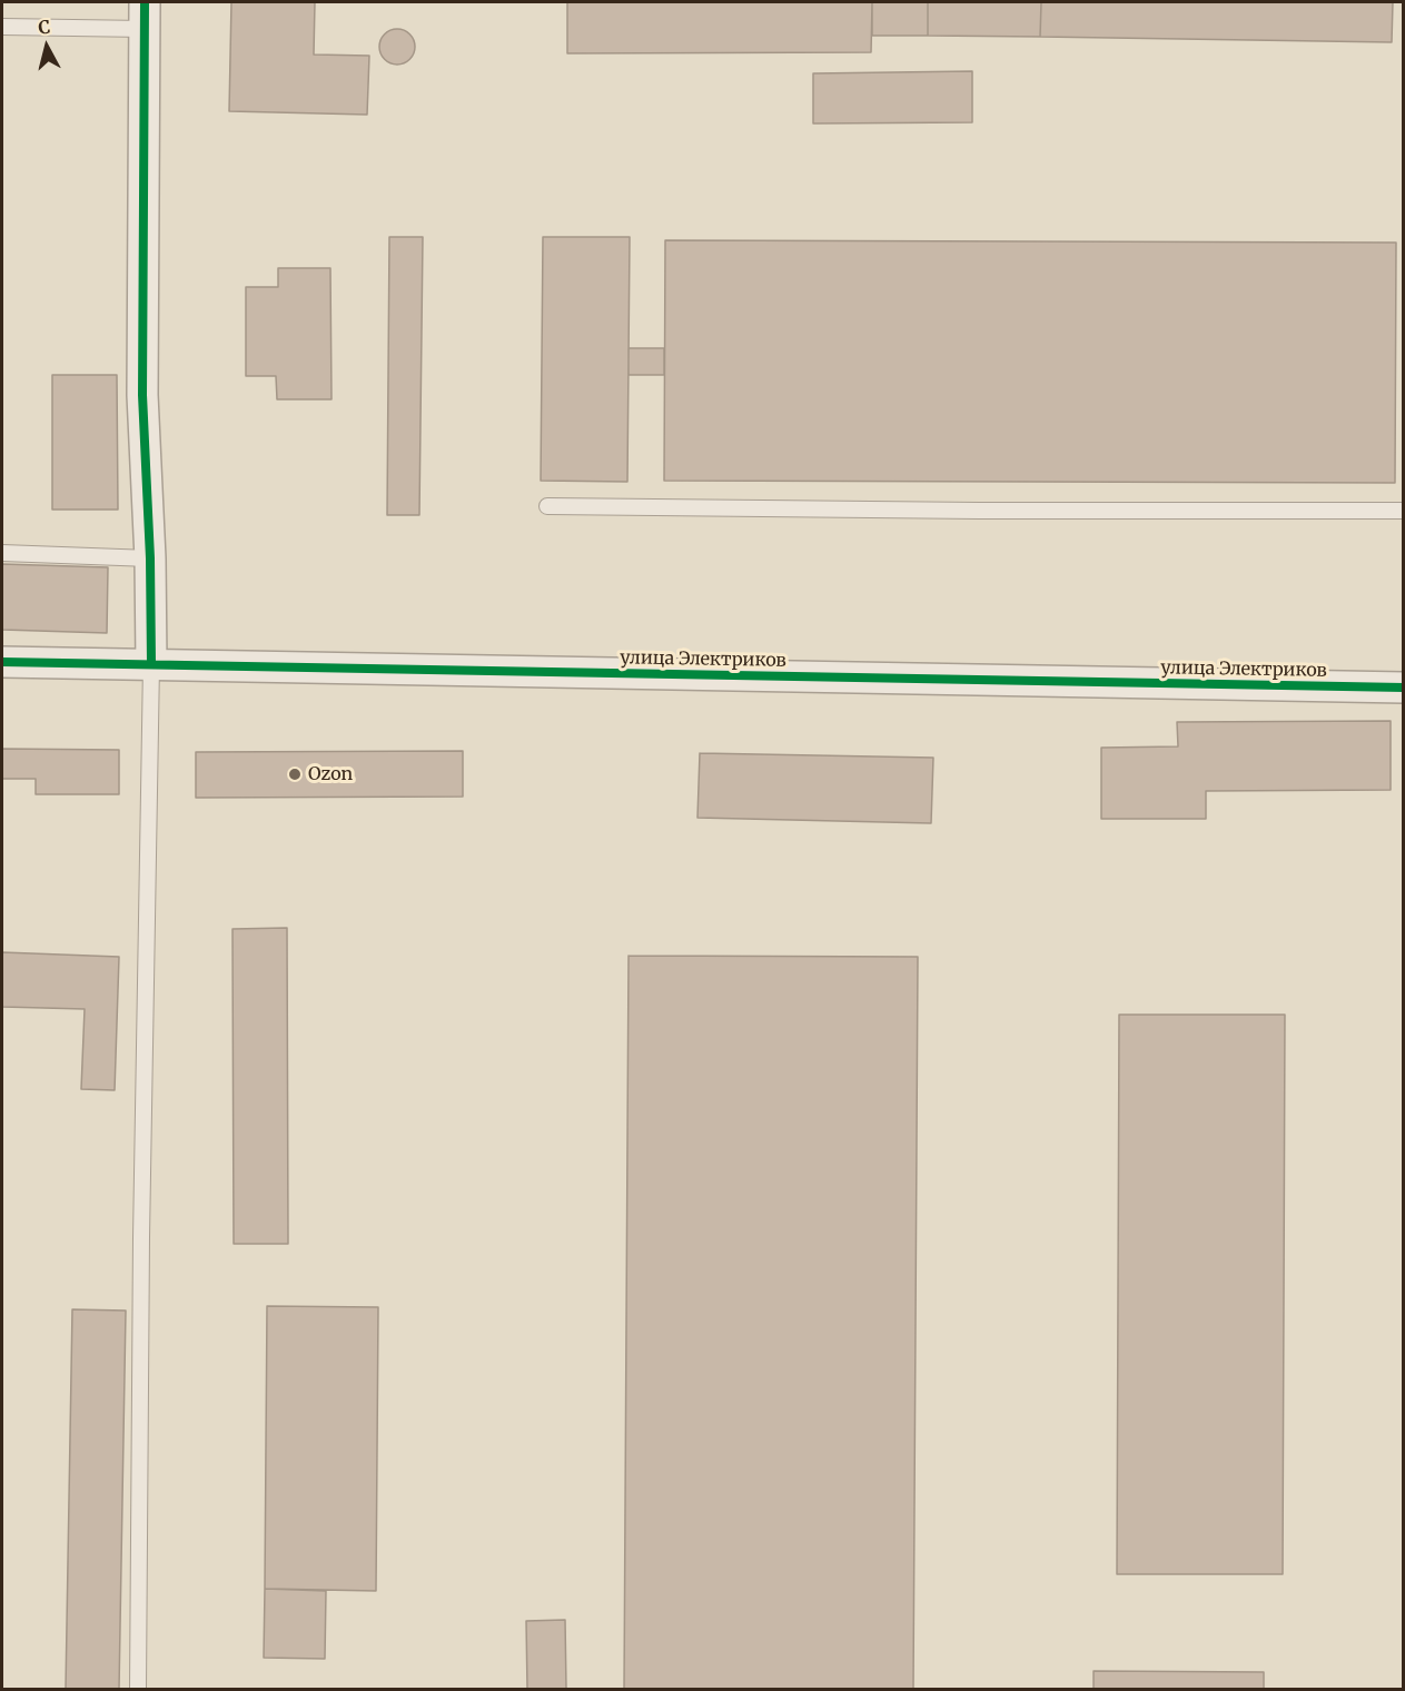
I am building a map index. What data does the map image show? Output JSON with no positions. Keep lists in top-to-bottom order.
{
  "streets": {
    "street": ["улица Электриков"]
  },
  "places": ["Ozon"],
  "north": "top"
}
